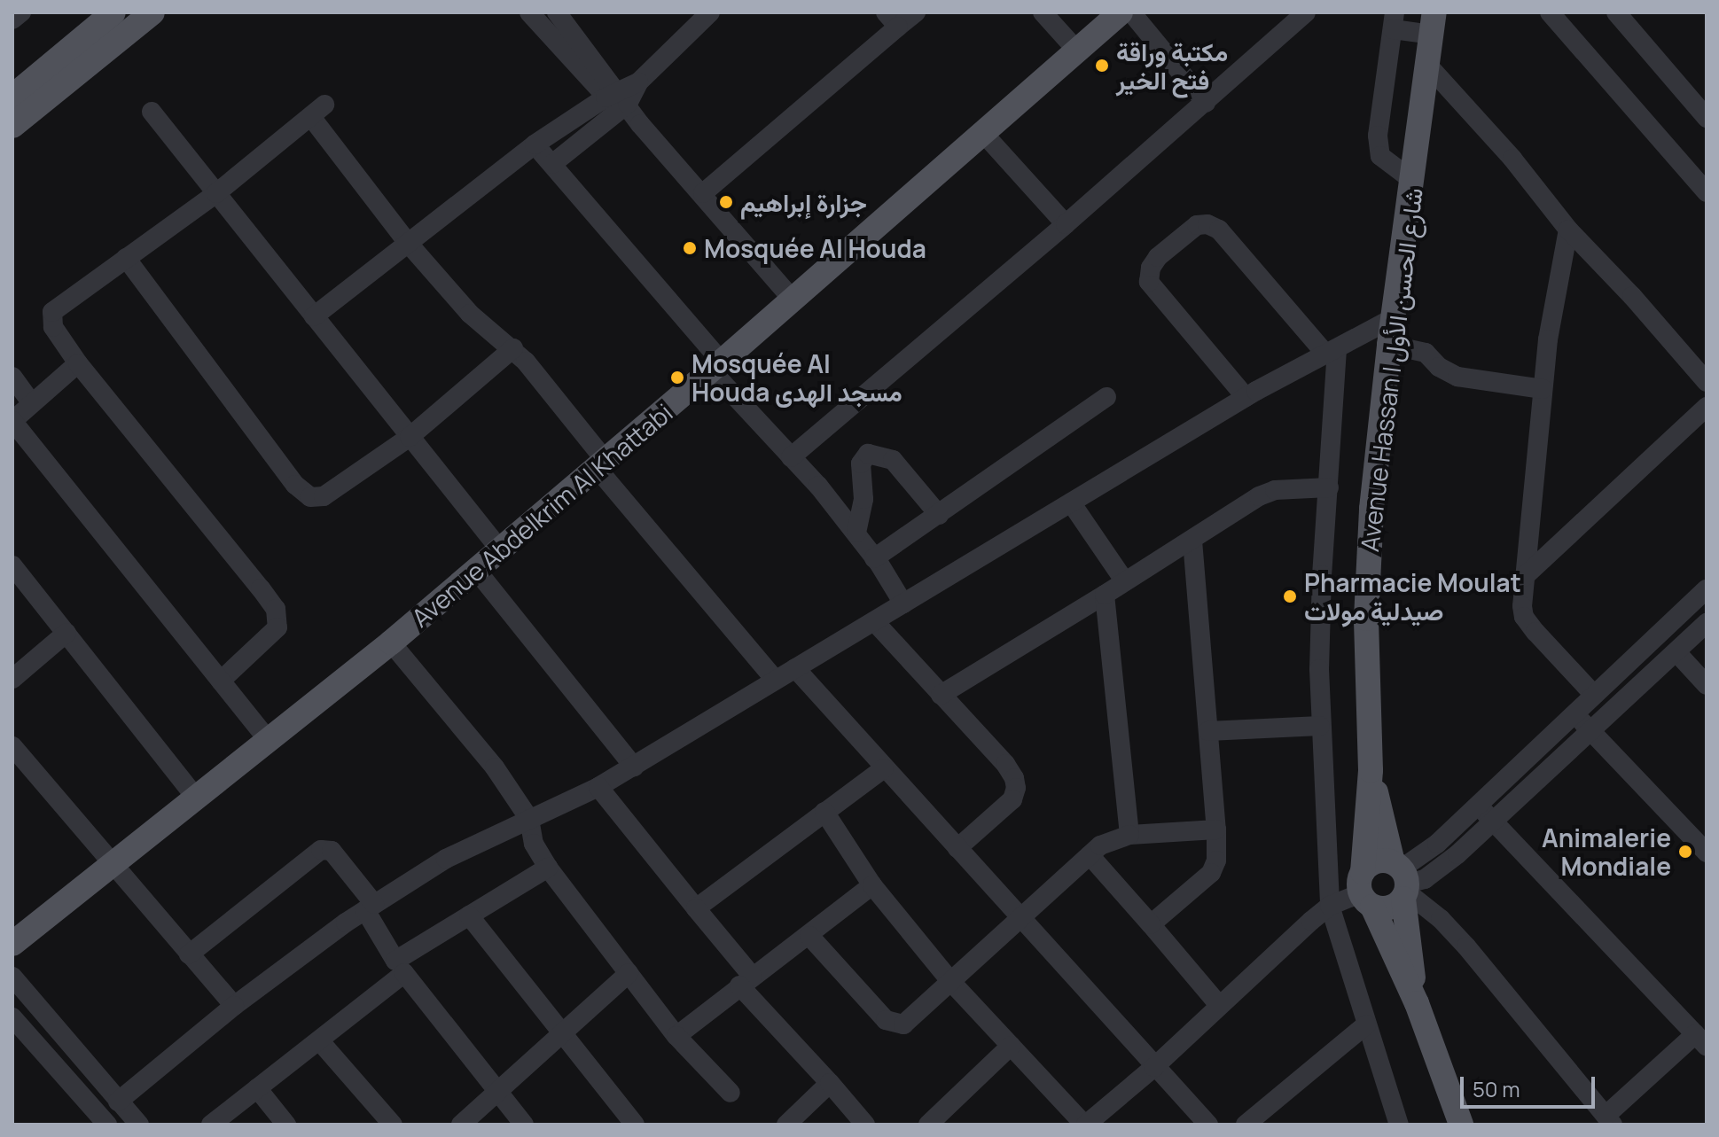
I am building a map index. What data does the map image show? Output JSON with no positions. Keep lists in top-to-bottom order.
{
  "streets": {
    "main road": ["Avenue Hassan I شارع الحسن الأول", "Avenue Abdelkrim Al Khattabi"]
  },
  "places": [
    "مكتبة وراقة فتح الخير",
    "جزارة إبراهيم",
    "Mosquée Al Houda",
    "Mosquée Al Houda مسجد الهدى",
    "Pharmacie Moulat صيدلية مولات",
    "Animalerie Mondiale"
  ],
  "scale_bar": "50 m"
}
